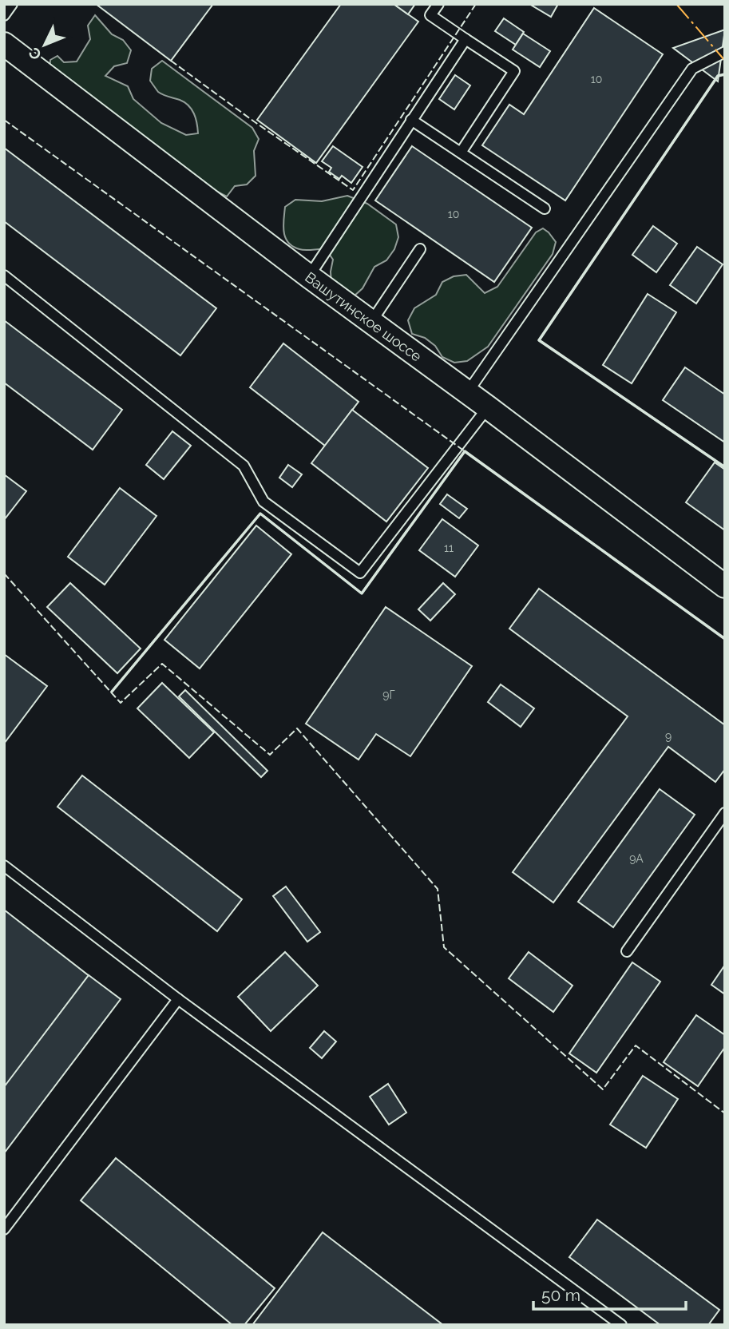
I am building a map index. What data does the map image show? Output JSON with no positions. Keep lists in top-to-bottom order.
{
  "streets": {
    "street": ["Вашутинское шоссе"]
  },
  "house_numbers": [
    "10",
    "10",
    "11",
    "9Г",
    "9",
    "9А"
  ],
  "scale_bar": "50 m",
  "north": "bottom left"
}
